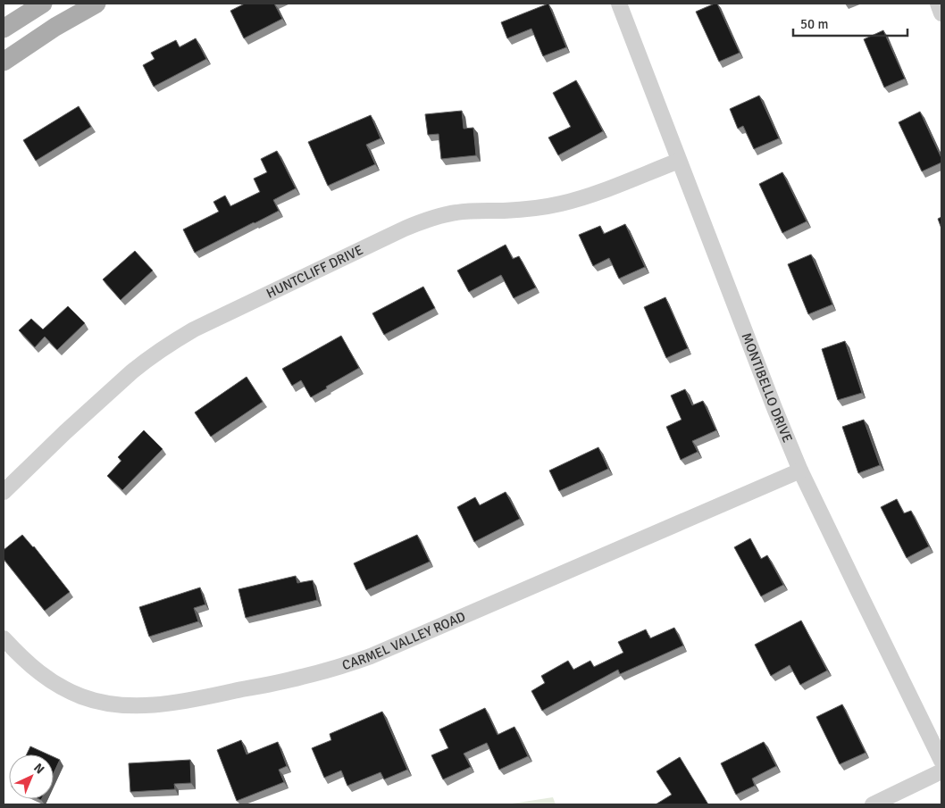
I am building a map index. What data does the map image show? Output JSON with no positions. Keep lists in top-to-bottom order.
{
  "streets": {
    "street": ["HUNTCLIFF DRIVE", "MONTIBELLO DRIVE", "CARMEL VALLEY ROAD"]
  },
  "crossings": [
    ["HUNTCLIFF DRIVE", "MONTIBELLO DRIVE"],
    ["MONTIBELLO DRIVE", "CARMEL VALLEY ROAD"]
  ],
  "scale_bar": "50 m",
  "north": "top right"
}
